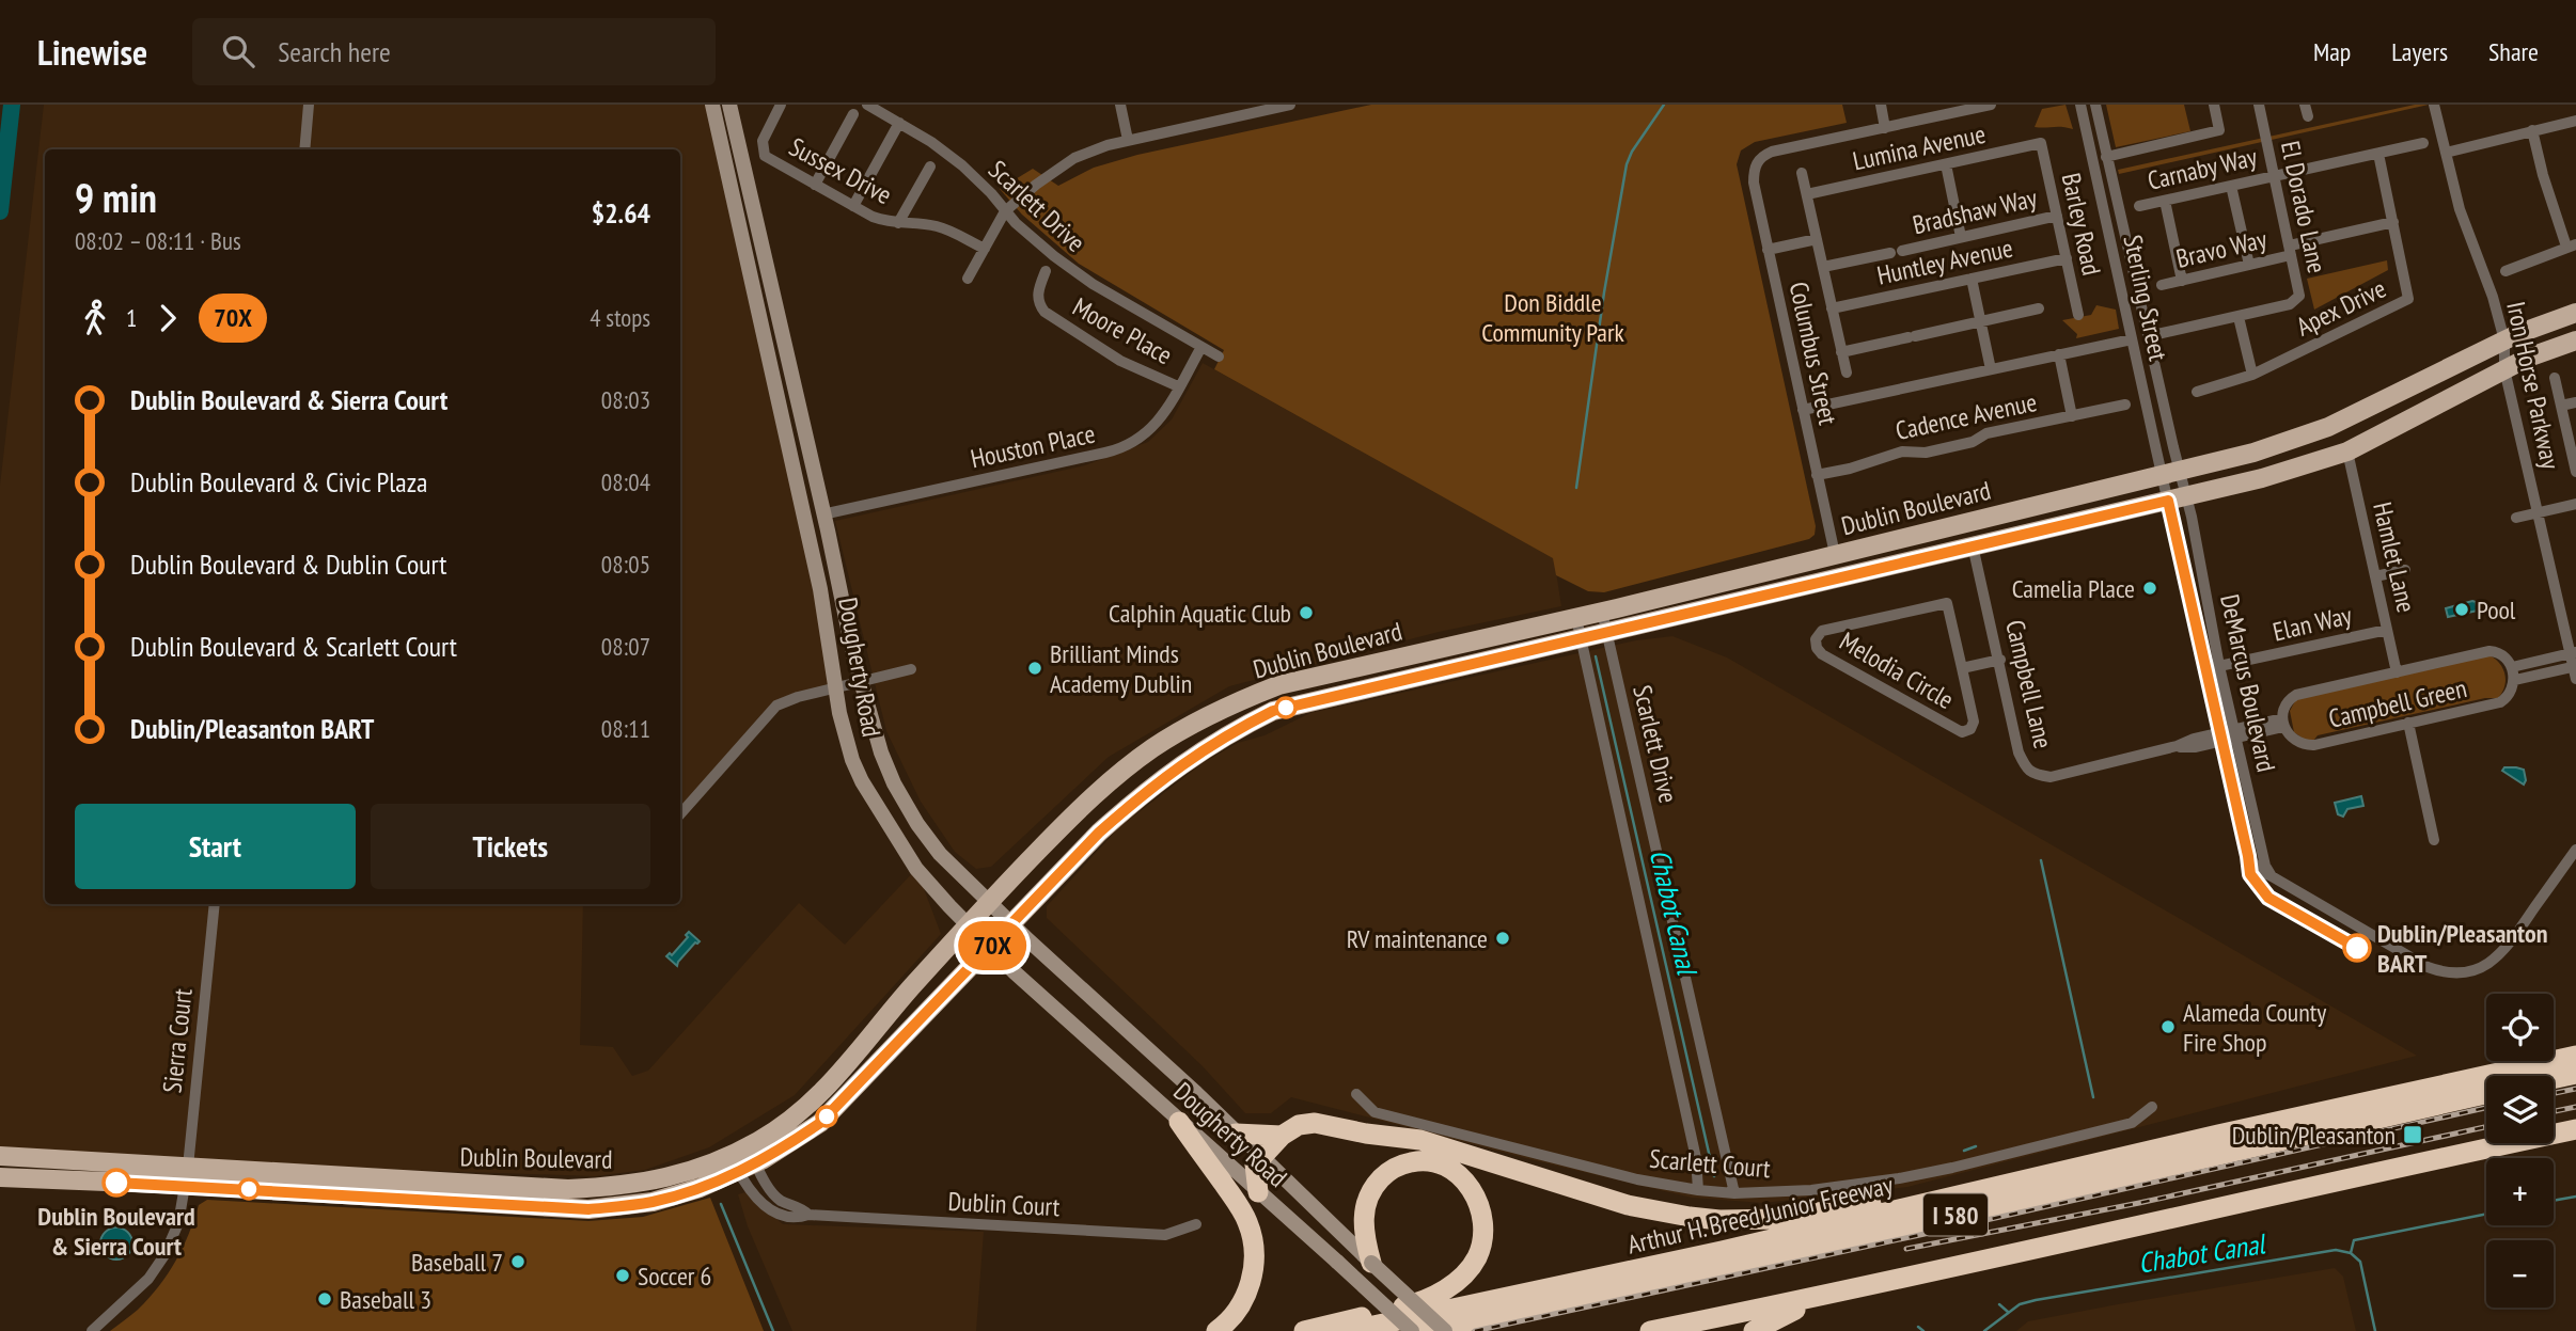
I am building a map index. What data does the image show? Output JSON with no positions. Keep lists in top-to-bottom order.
{
  "streets": {
    "highway": ["Arthur H. Breed Junior Freeway", "I 580"],
    "main road": ["Dublin Boulevard", "Dougherty Road"],
    "street": [
      "Lumina Avenue",
      "Carnaby Way",
      "Sussex Drive",
      "Scarlett Drive",
      "El Dorado Lane",
      "Bradshaw Way",
      "Barley Road",
      "Bravo Way",
      "Huntley Avenue",
      "Sterling Street",
      "Apex Drive",
      "Moore Place",
      "Columbus Street",
      "Iron Horse Parkway",
      "Cadence Avenue",
      "Houston Place",
      "Hamlet Lane",
      "Elan Way",
      "Melodia Circle",
      "DeMarcus Boulevard",
      "Campbell Lane",
      "Campbell Green",
      "Sierra Court",
      "Scarlett Court",
      "Dublin Court"
    ]
  },
  "crossings": [
    ["Lumina Avenue", "Barley Road"],
    ["Carnaby Way", "El Dorado Lane"],
    ["Carnaby Way", "Apex Drive"],
    ["Scarlett Drive", "Houston Place"],
    ["Scarlett Drive", "Dublin Boulevard"],
    ["Scarlett Drive", "Scarlett Court"],
    ["El Dorado Lane", "Bravo Way"],
    ["El Dorado Lane", "Sterling Street"],
    ["Bradshaw Way", "Barley Road"],
    ["Barley Road", "Huntley Avenue"],
    ["Bravo Way", "Apex Drive"],
    ["Sterling Street", "Dublin Boulevard"],
    ["Sterling Street", "DeMarcus Boulevard"],
    ["Moore Place", "Houston Place"],
    ["Columbus Street", "Cadence Avenue"],
    ["Columbus Street", "Dublin Boulevard"],
    ["Iron Horse Parkway", "Dublin Boulevard"],
    ["Houston Place", "Dougherty Road"],
    ["Dublin Boulevard", "Hamlet Lane"],
    ["Dublin Boulevard", "Dougherty Road"],
    ["Dublin Boulevard", "DeMarcus Boulevard"],
    ["Dublin Boulevard", "Campbell Lane"],
    ["Dublin Boulevard", "Sierra Court"],
    ["Dublin Boulevard", "Dublin Court"],
    ["Hamlet Lane", "Elan Way"],
    ["Hamlet Lane", "Campbell Green"],
    ["Elan Way", "DeMarcus Boulevard"],
    ["Melodia Circle", "Campbell Lane"],
    ["DeMarcus Boulevard", "Campbell Lane"]
  ],
  "water": ["Chabot Canal"],
  "parks": ["Don Biddle Community Park"],
  "places": {
    "other": [
      "Camelia Place",
      "Pool",
      "Calphin Aquatic Club",
      "Brilliant Minds Academy Dublin",
      "RV maintenance",
      "Dublin/Pleasanton BART",
      "Alameda County Fire Shop",
      "Dublin Boulevard & Sierra Court",
      "Baseball 7",
      "Soccer 6",
      "Baseball 3"
    ],
    "transit": ["Dublin/Pleasanton"]
  },
  "lines": ["bus line 70X"],
  "page": {
    "header": "Linewise",
    "search": "Search here",
    "nav": ["Map", "Layers", "Share"],
    "on_map": "70X",
    "heading": ["9 min", "08:02 – 08:11 · Bus", "$2.64"],
    "legs": ["1", "70X", "4 stops"],
    "list": [
      {
        "name": "Dublin Boulevard & Sierra Court",
        "value": "08:03"
      },
      {
        "name": "Dublin Boulevard & Civic Plaza",
        "value": "08:04"
      },
      {
        "name": "Dublin Boulevard & Dublin Court",
        "value": "08:05"
      },
      {
        "name": "Dublin Boulevard & Scarlett Court",
        "value": "08:07"
      },
      {
        "name": "Dublin/Pleasanton BART",
        "value": "08:11"
      }
    ],
    "buttons": ["Start", "Tickets"],
    "map_buttons": ["+", "−"]
  }
}
